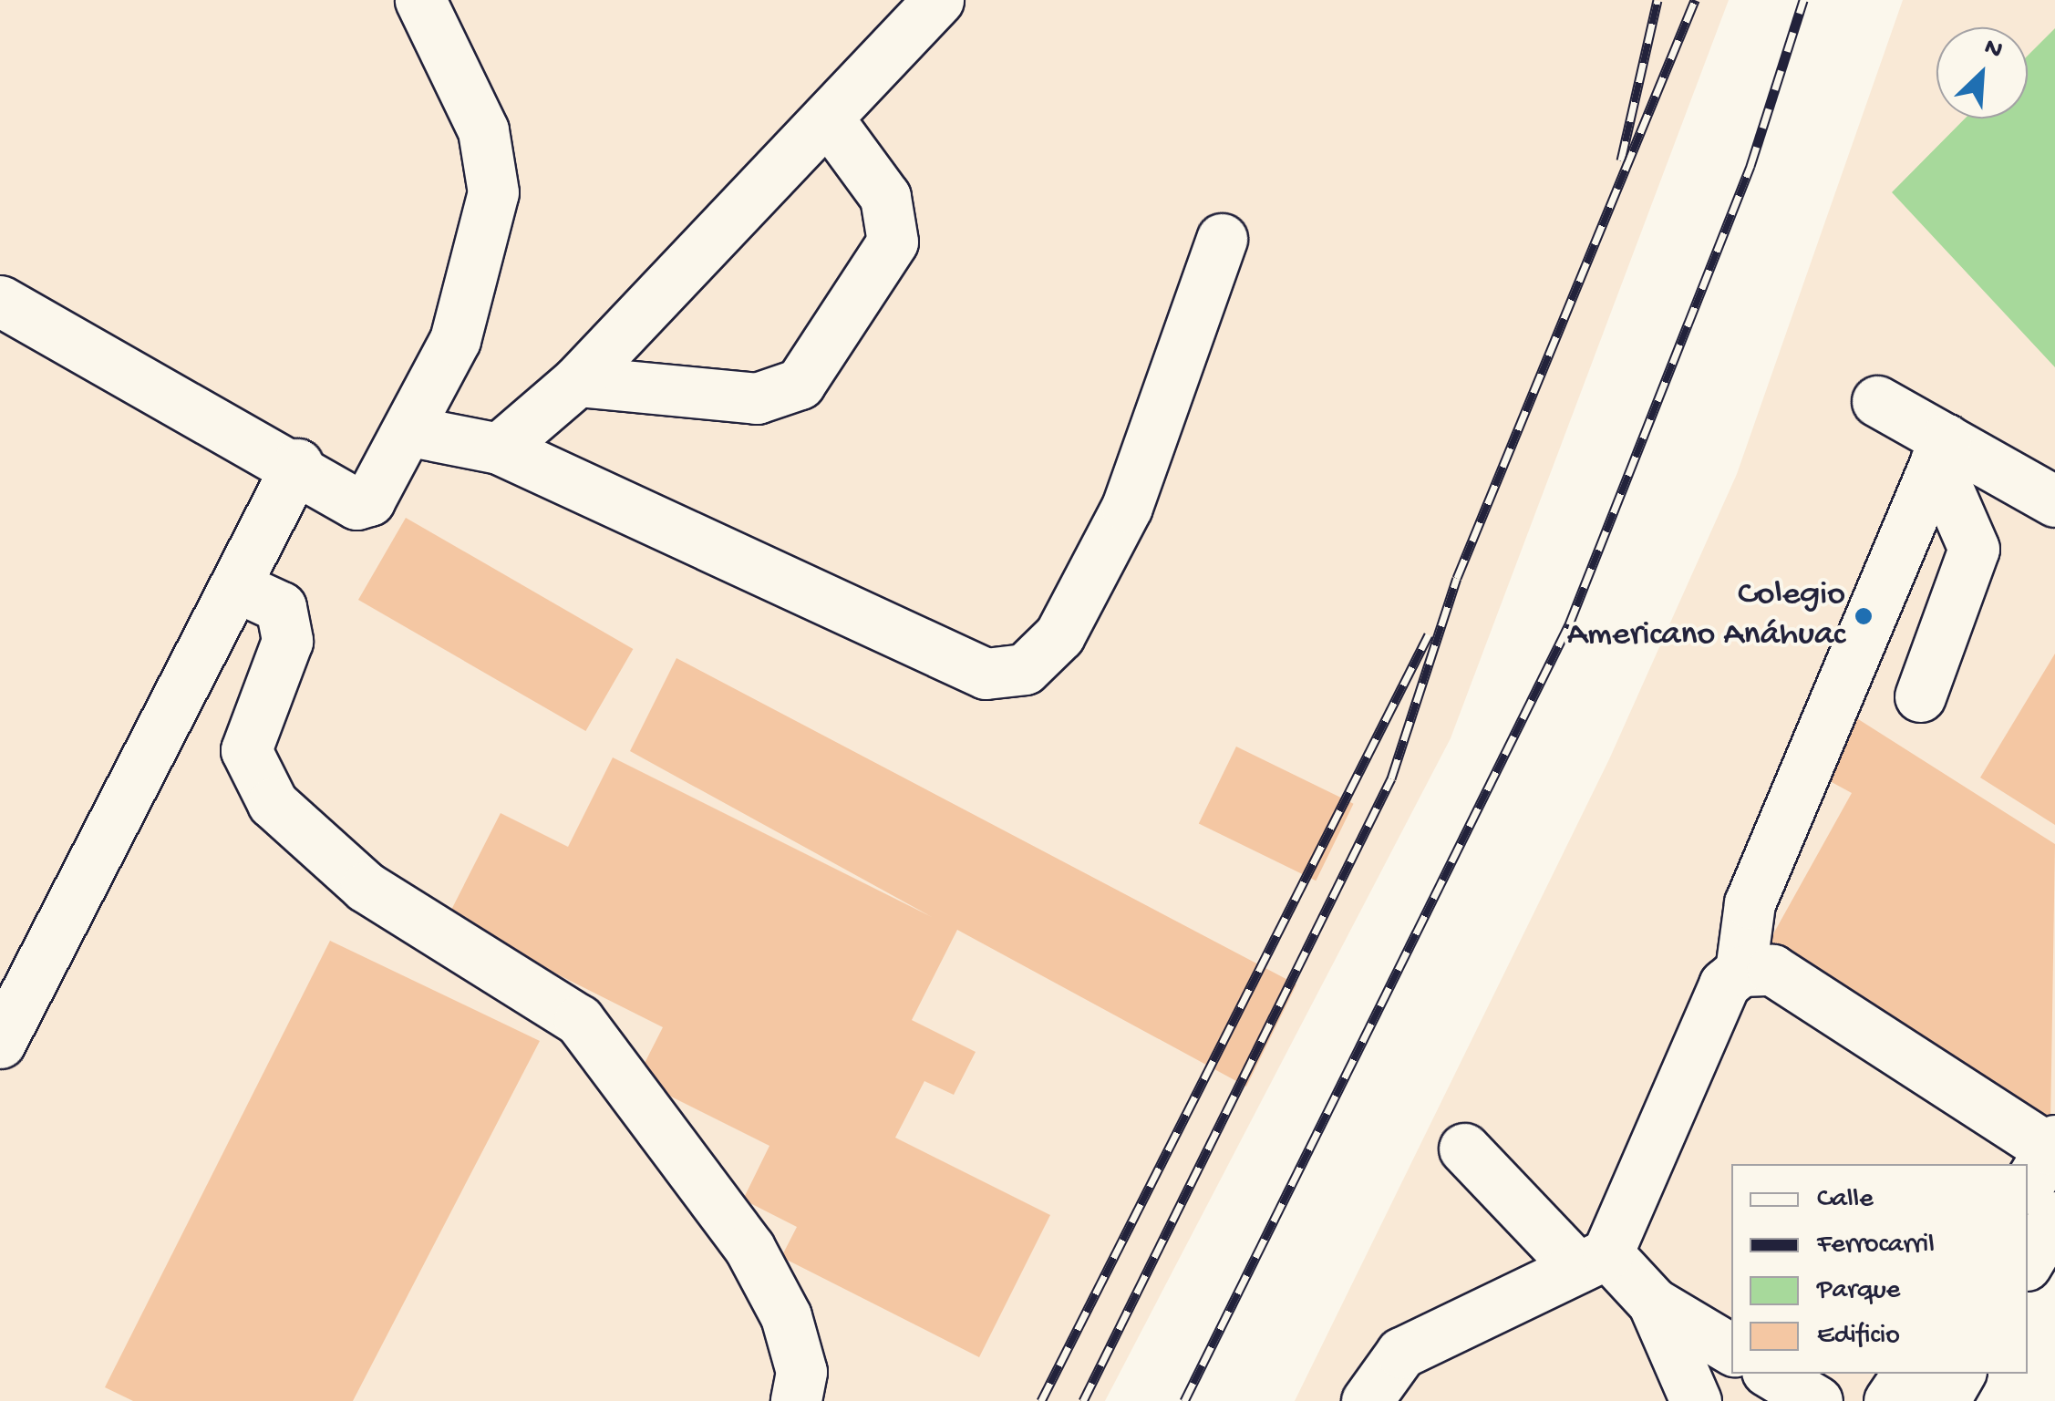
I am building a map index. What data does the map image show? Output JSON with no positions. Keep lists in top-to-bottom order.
{
  "places": ["Colegio Americano Anáhuac"],
  "legend": [
    "Calle",
    "Ferrocarril",
    "Parque",
    "Edificio"
  ],
  "north": "top right"
}
